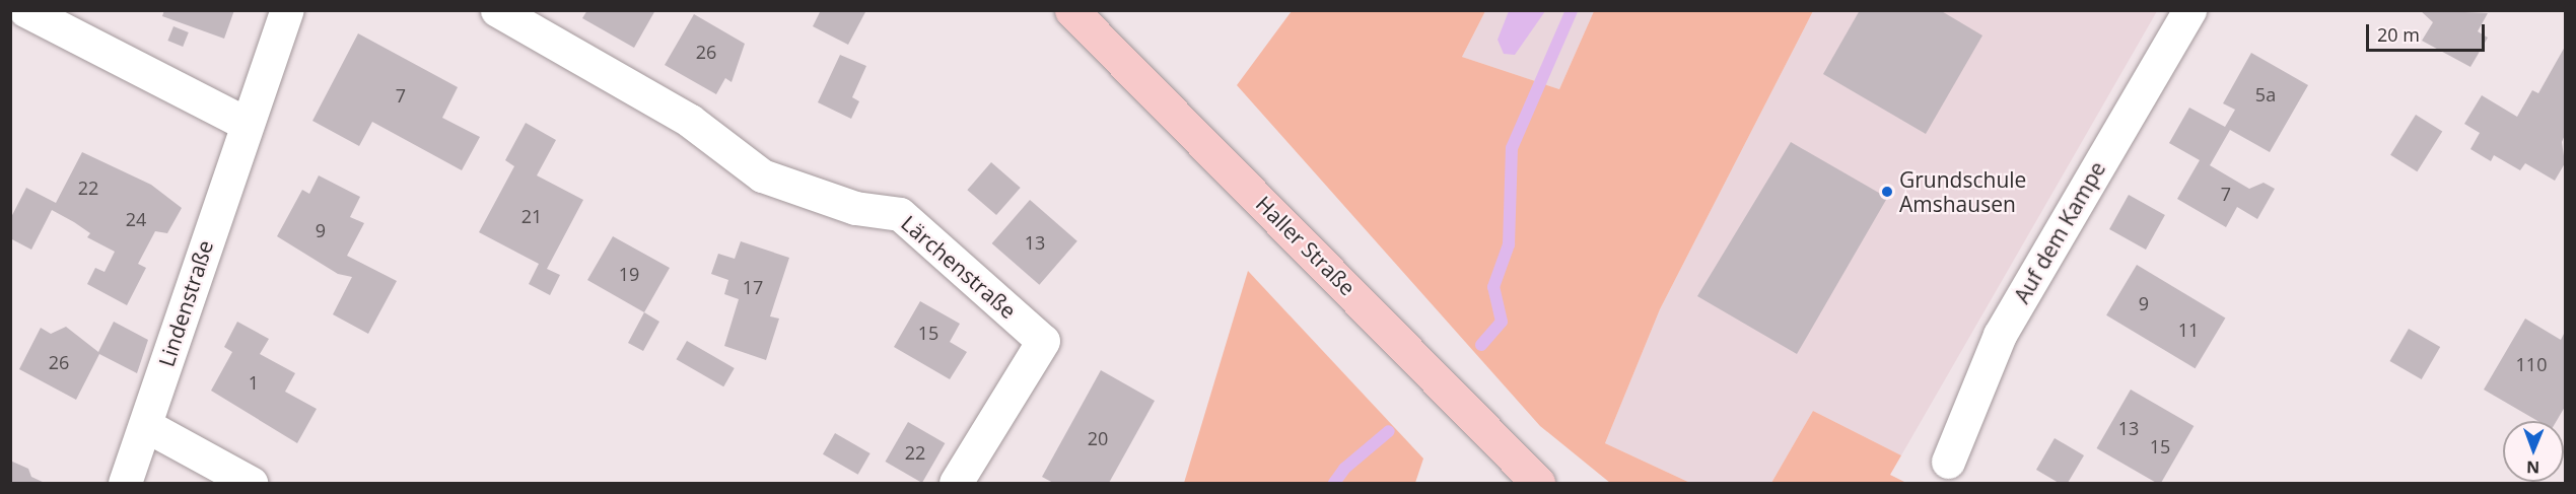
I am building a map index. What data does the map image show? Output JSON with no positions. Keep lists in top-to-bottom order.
{
  "streets": {
    "main road": ["Haller Straße"],
    "street": ["Auf dem Kampe", "Lärchenstraße", "Lindenstraße"]
  },
  "places": ["Grundschule Amshausen"],
  "house_numbers": [
    "26",
    "5a",
    "7",
    "22",
    "7",
    "21",
    "24",
    "9",
    "13",
    "19",
    "17",
    "9",
    "11",
    "15",
    "26",
    "110",
    "1",
    "13",
    "20",
    "15",
    "22"
  ],
  "scale_bar": "20 m",
  "north": "bottom"
}
